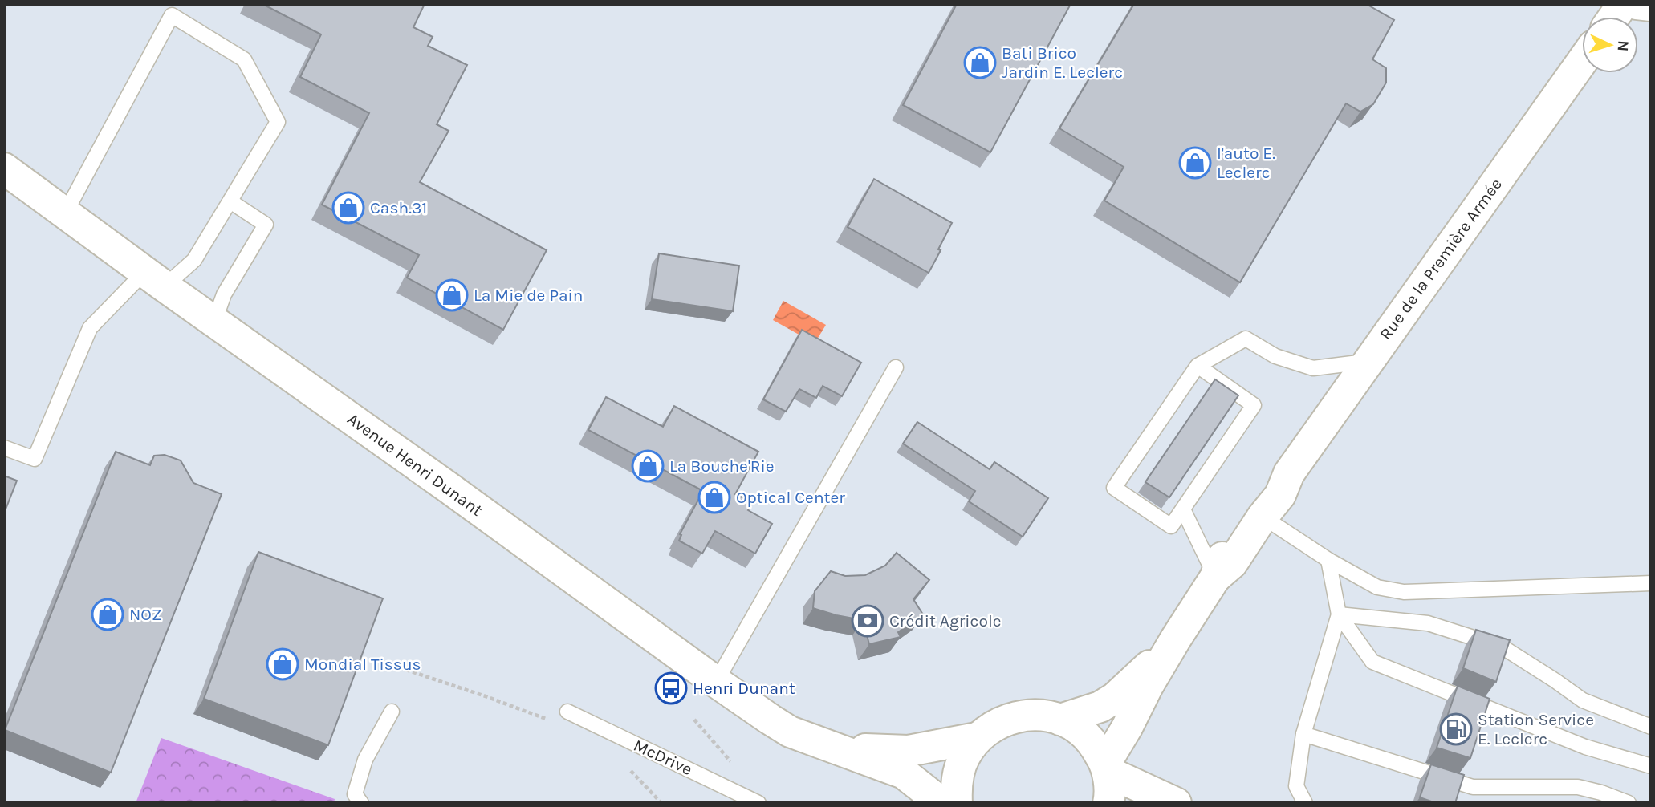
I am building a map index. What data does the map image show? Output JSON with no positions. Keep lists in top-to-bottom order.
{
  "streets": {
    "main road": ["Rue de la Première Armée", "Avenue Henri Dunant"],
    "lane": ["McDrive"]
  },
  "places": {
    "shop": [
      "Bati Brico Jardin E. Leclerc",
      "l'auto E. Leclerc",
      "Cash.31",
      "La Mie de Pain",
      "La Bouche'Rie",
      "Optical Center",
      "NOZ",
      "Mondial Tissus"
    ],
    "bank": ["Crédit Agricole"],
    "bus stop": ["Henri Dunant"],
    "fuel station": ["Station Service E. Leclerc"]
  },
  "north": "right"
}
